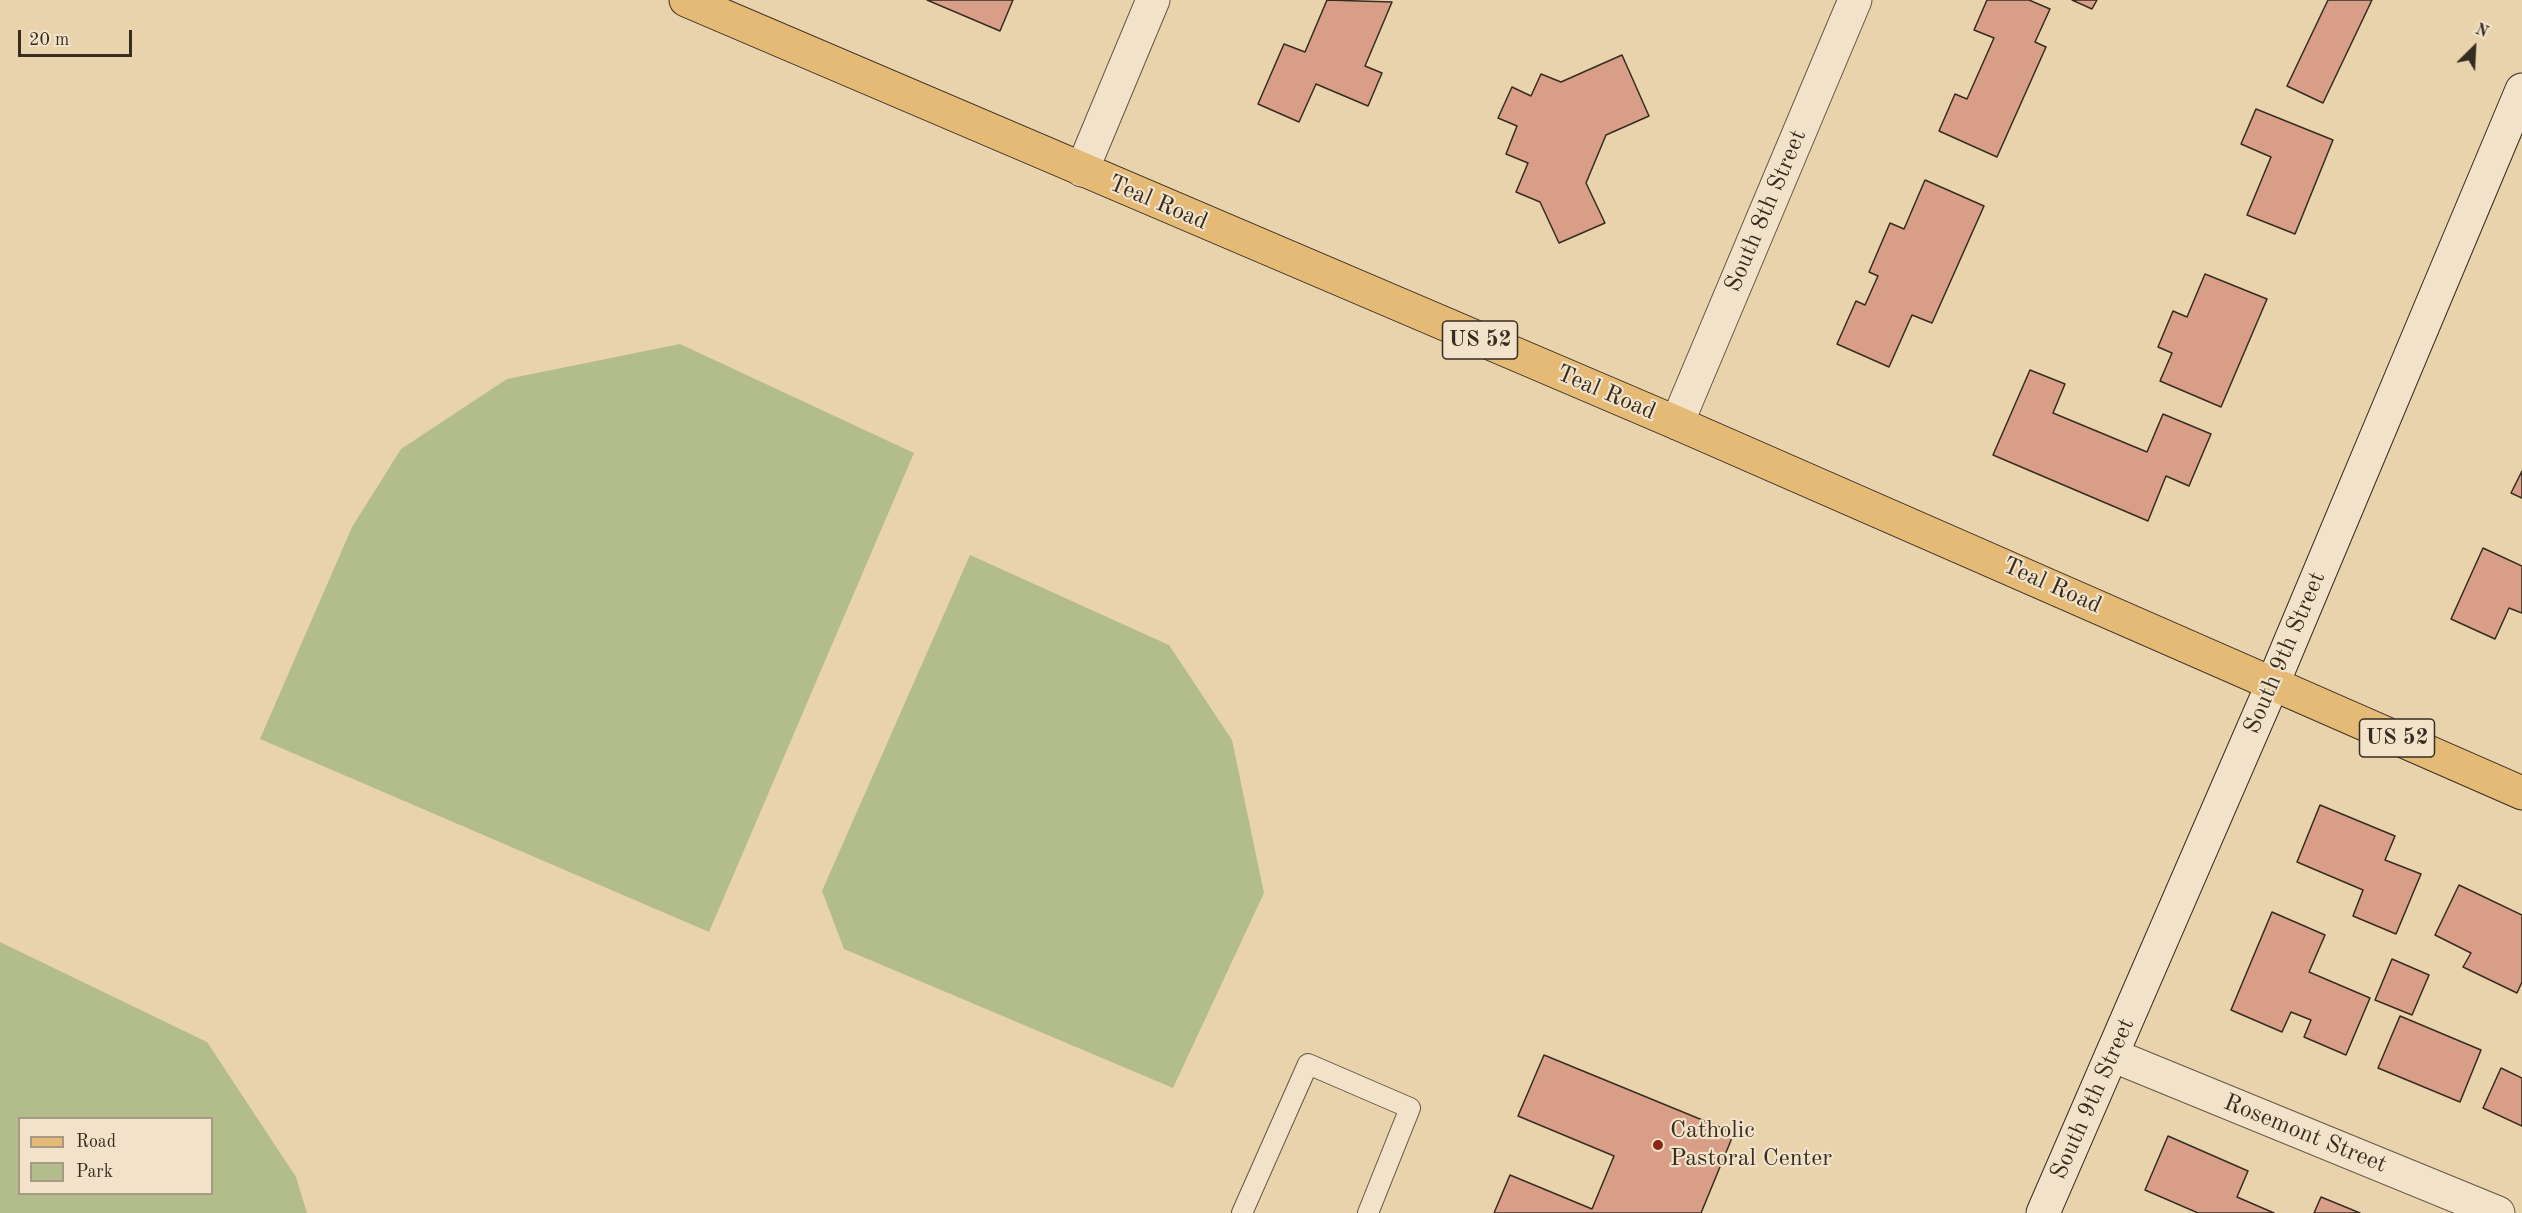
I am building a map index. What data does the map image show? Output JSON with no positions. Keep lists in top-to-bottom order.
{
  "streets": {
    "main road": ["Teal Road", "US 52"],
    "street": ["South 8th Street", "South 9th Street", "Rosemont Street"]
  },
  "crossings": [
    ["Teal Road", "South 8th Street"],
    ["Teal Road", "South 9th Street"],
    ["South 9th Street", "Rosemont Street"]
  ],
  "places": ["Catholic Pastoral Center"],
  "legend": ["Road", "Park"],
  "scale_bar": "20 m",
  "north": "top right"
}
